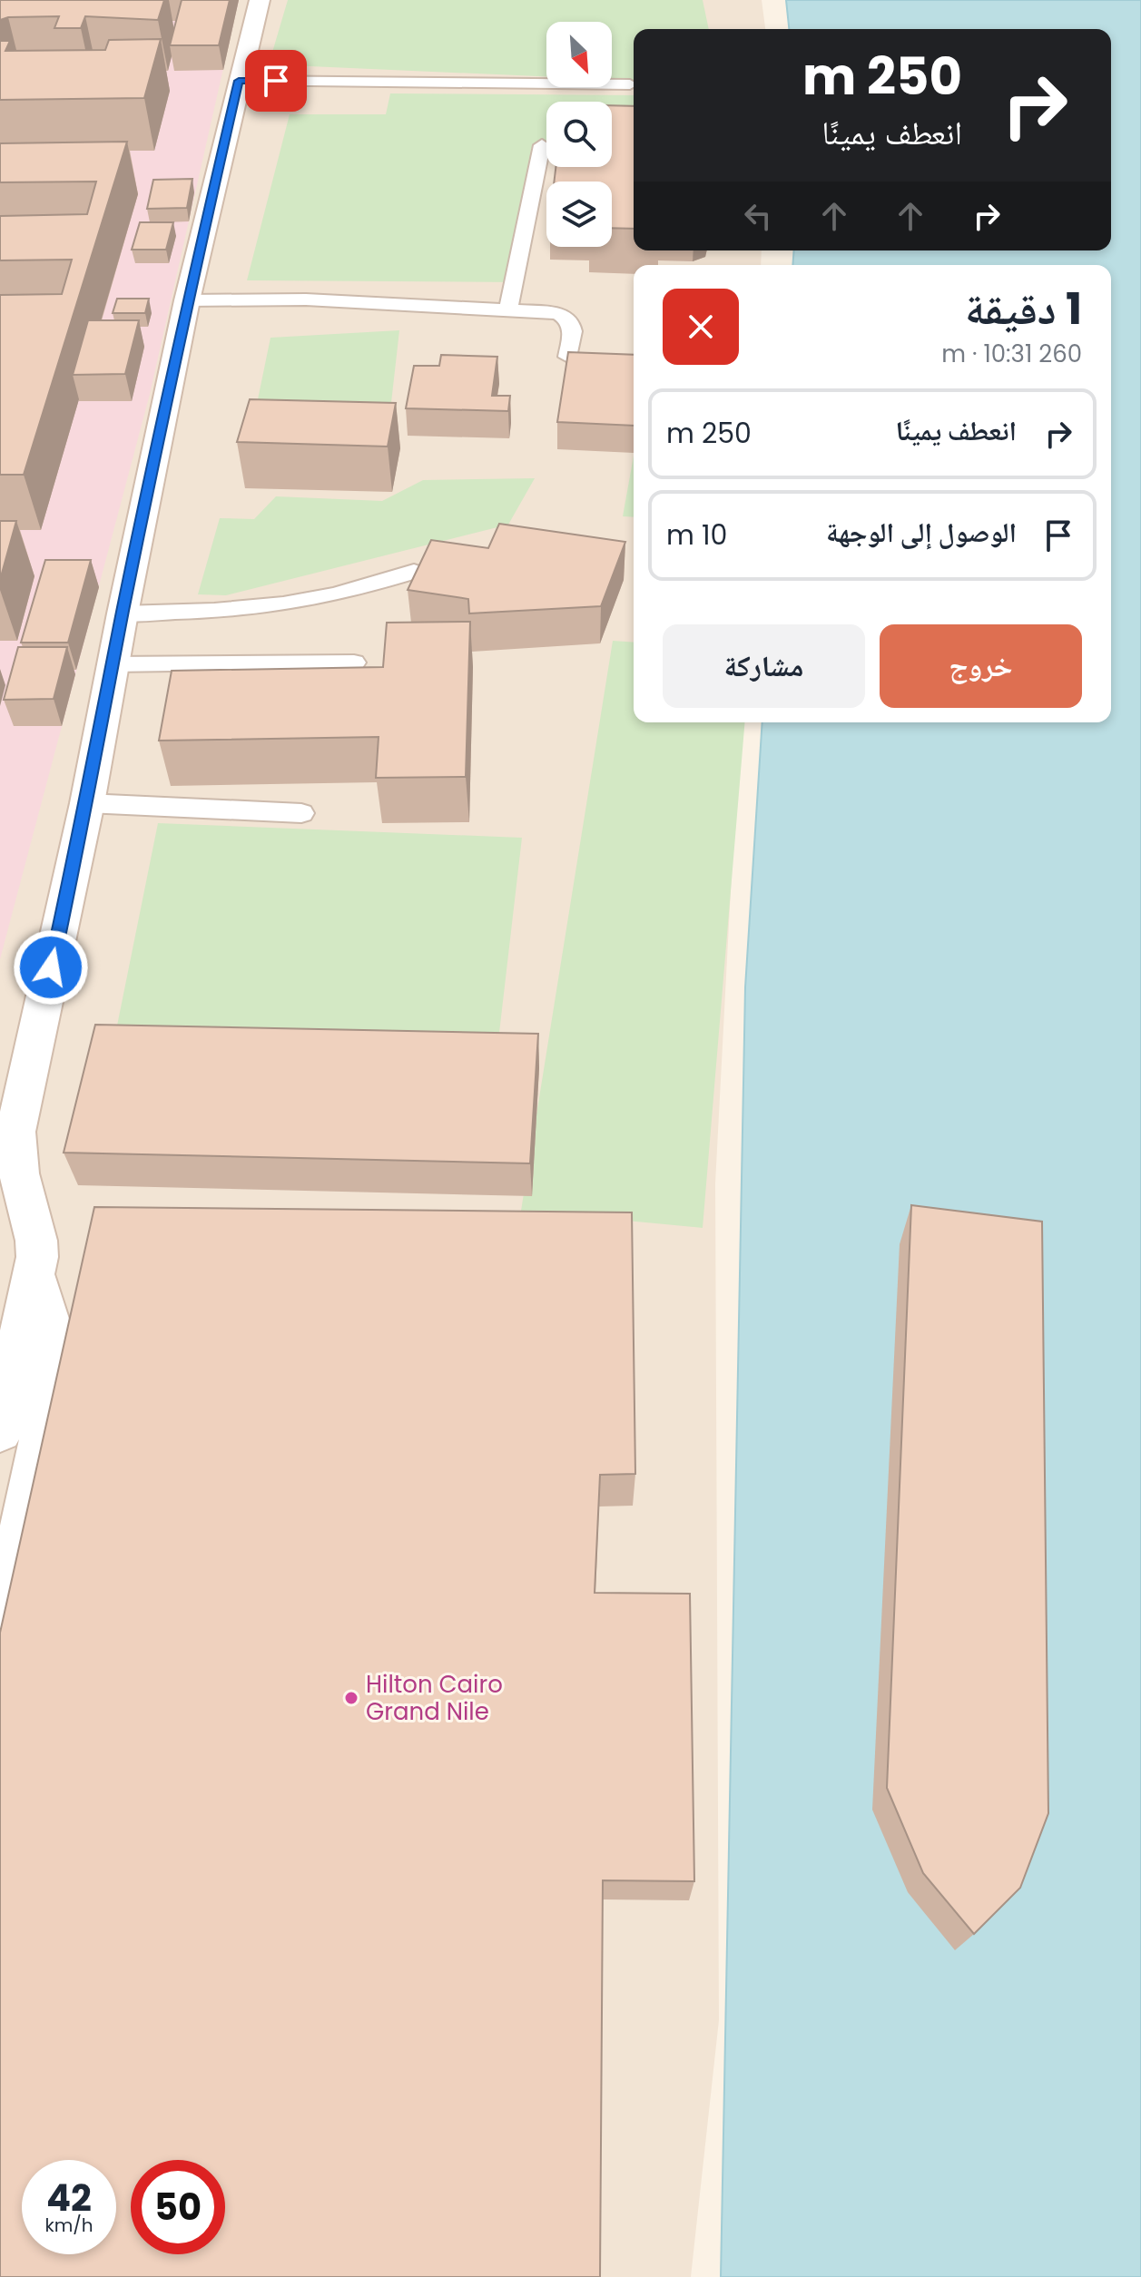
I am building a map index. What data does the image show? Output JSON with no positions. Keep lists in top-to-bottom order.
{
  "places": ["Hilton Cairo Grand Nile"],
  "north": "bottom right",
  "page": {
    "turn": ["250 m", "انعطف يمينًا"],
    "heading": ["1 دقيقة", "260 m · 10:31"],
    "list": [
      {
        "name": "انعطف يمينًا",
        "value": "250 m"
      },
      {
        "name": "الوصول إلى الوجهة",
        "value": "10 m"
      }
    ],
    "buttons": ["خروج", "مشاركة"],
    "speed": "42 km/h",
    "limit": "50"
  }
}
